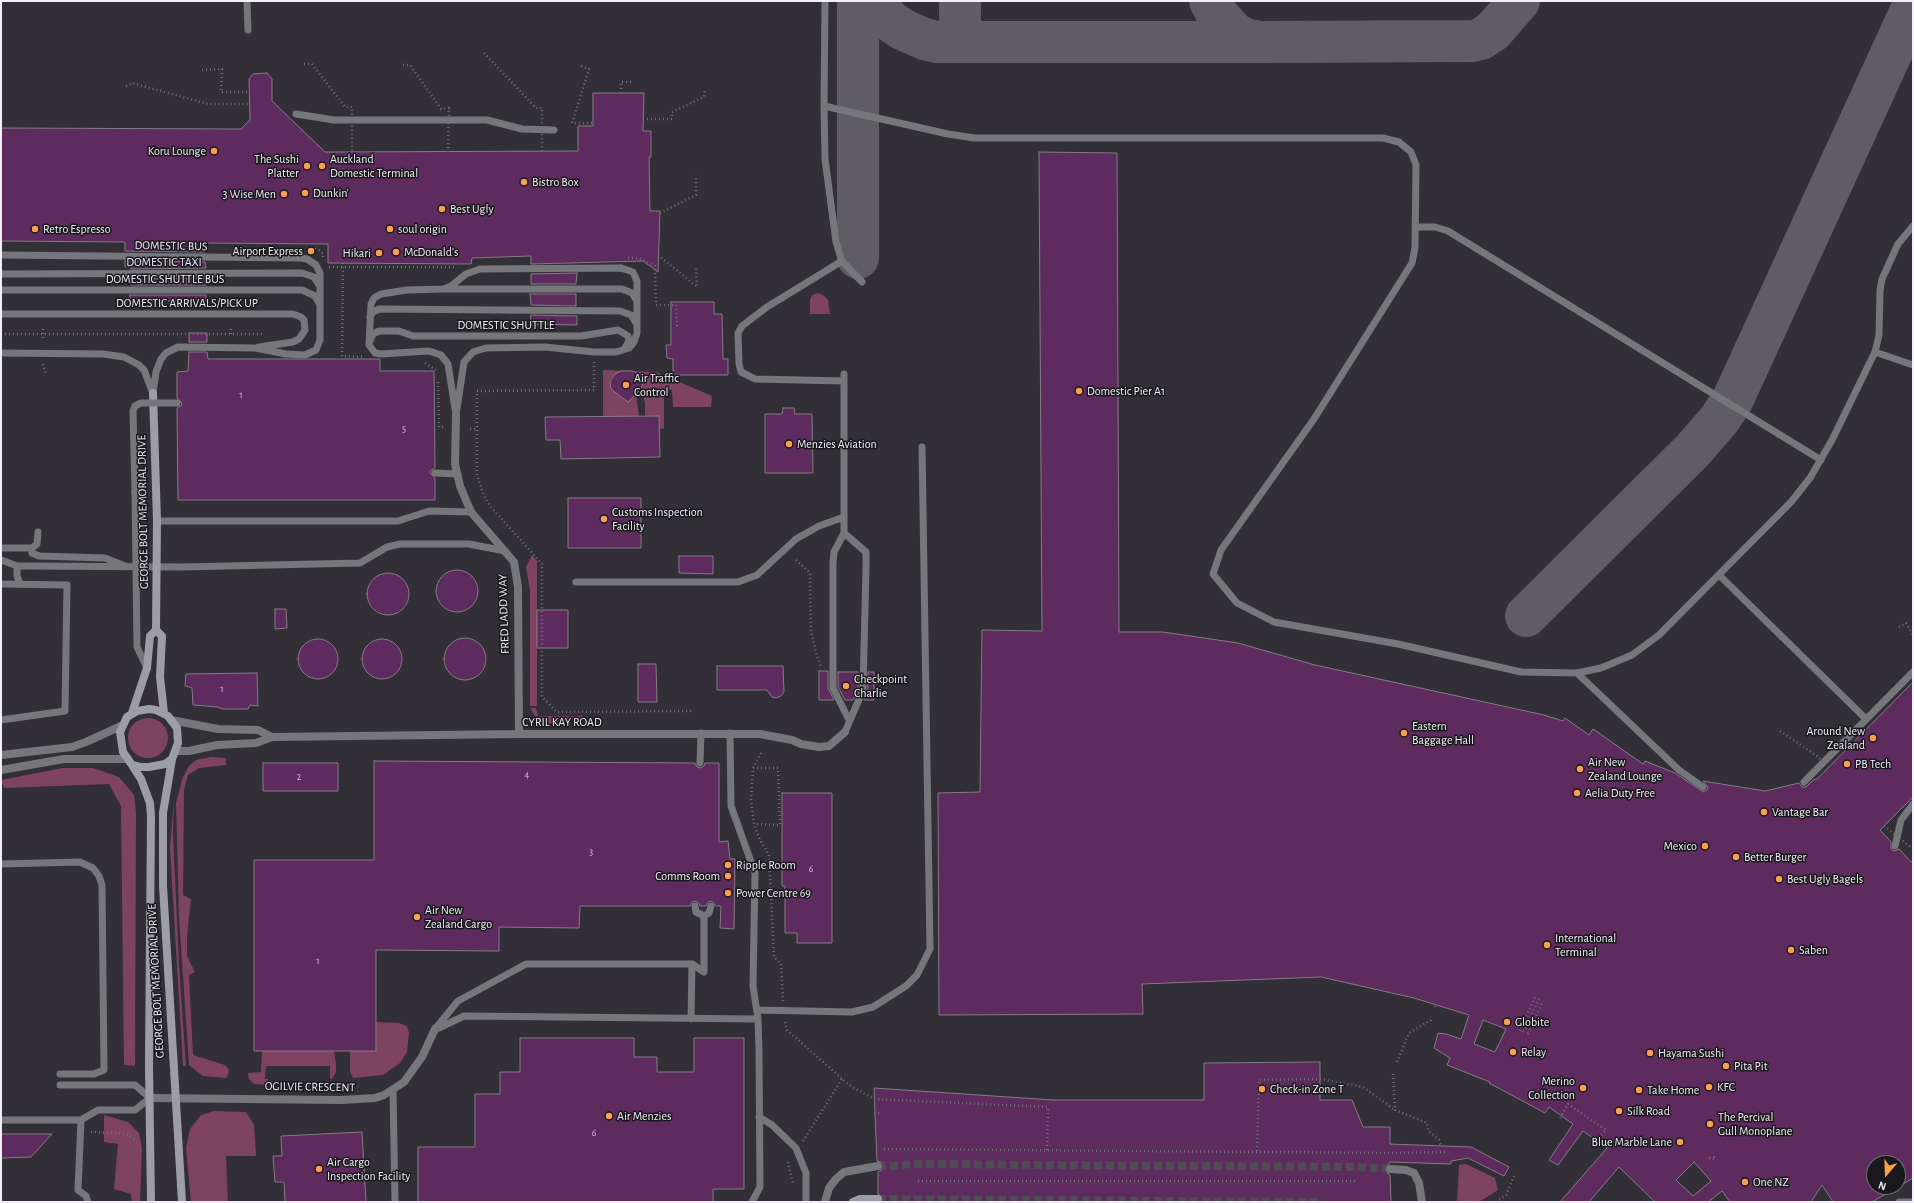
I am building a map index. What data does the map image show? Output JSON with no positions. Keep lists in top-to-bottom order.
{
  "streets": {
    "street": [
      "GEORGE BOLT MEMORIAL DRIVE",
      "FRED LADD WAY",
      "CYRIL KAY ROAD",
      "OGILVIE CRESCENT"
    ],
    "lane": [
      "DOMESTIC BUS",
      "DOMESTIC TAXI",
      "DOMESTIC SHUTTLE BUS",
      "DOMESTIC ARRIVALS/PICK UP",
      "DOMESTIC SHUTTLE"
    ]
  },
  "crossings": [
    ["DOMESTIC BUS", "DOMESTIC TAXI"],
    ["GEORGE BOLT MEMORIAL DRIVE", "CYRIL KAY ROAD"],
    ["GEORGE BOLT MEMORIAL DRIVE", "OGILVIE CRESCENT"],
    ["FRED LADD WAY", "CYRIL KAY ROAD"]
  ],
  "places": [
    "Koru Lounge",
    "The Sushi Platter",
    "Auckland Domestic Terminal",
    "Bistro Box",
    "Dunkin'",
    "3 Wise Men",
    "Best Ugly",
    "Retro Espresso",
    "soul origin",
    "Airport Express",
    "McDonald's",
    "Hikari",
    "Air Traffic Control",
    "Domestic Pier A1",
    "Menzies Aviation",
    "Customs Inspection Facility",
    "Checkpoint Charlie",
    "Eastern Baggage Hall",
    "Around New Zealand",
    "PB Tech",
    "Air New Zealand Lounge",
    "Aelia Duty Free",
    "Vantage Bar",
    "Mexico",
    "Better Burger",
    "Ripple Room",
    "Comms Room",
    "Best Ugly Bagels",
    "Power Centre 69",
    "Air New Zealand Cargo",
    "International Terminal",
    "Saben",
    "Globite",
    "Relay",
    "Hayama Sushi",
    "Pita Pit",
    "KFC",
    "Merino Collection",
    "Check-in Zone T",
    "Take Home",
    "Silk Road",
    "Air Menzies",
    "The Percival Gull Monoplane",
    "Blue Marble Lane",
    "Air Cargo Inspection Facility",
    "One NZ"
  ],
  "house_numbers": [
    "1",
    "5",
    "1",
    "4",
    "2",
    "3",
    "6",
    "1",
    "6"
  ],
  "north": "bottom"
}
